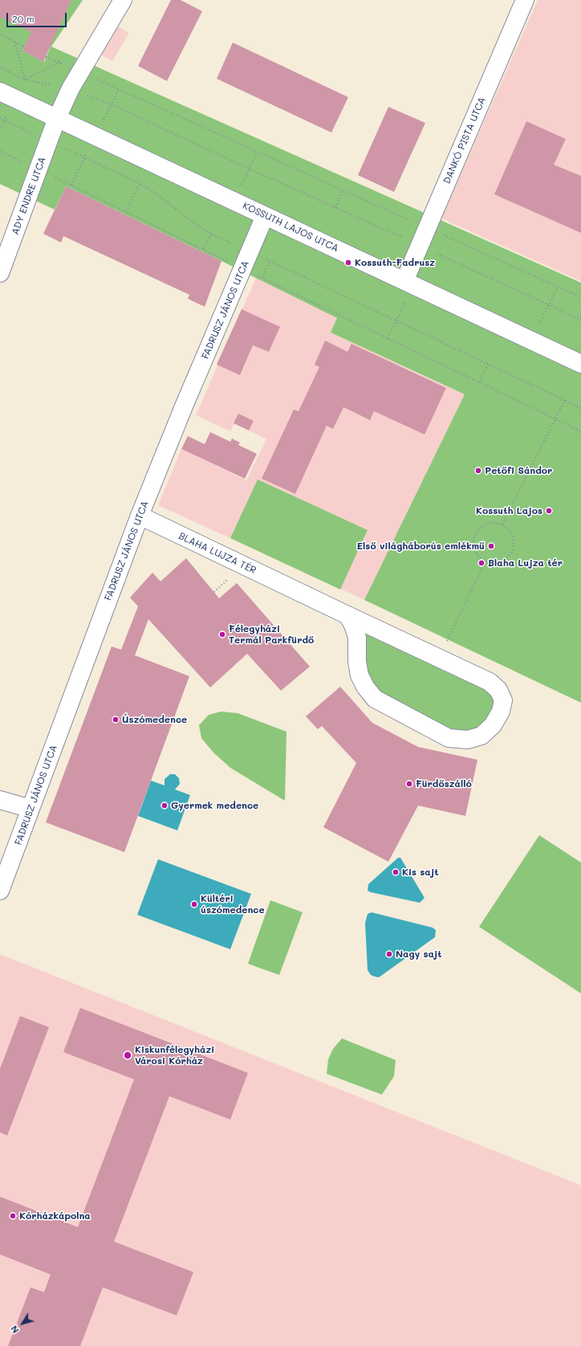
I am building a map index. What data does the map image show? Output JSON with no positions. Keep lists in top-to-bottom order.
{
  "streets": {
    "street": [
      "DANKÓ PISTA UTCA",
      "ADY ENDRE UTCA",
      "KOSSUTH LAJOS UTCA",
      "FADRUSZ JÁNOS UTCA",
      "BLAHA LUJZA TÉR"
    ]
  },
  "crossings": [
    ["DANKÓ PISTA UTCA", "KOSSUTH LAJOS UTCA"],
    ["ADY ENDRE UTCA", "KOSSUTH LAJOS UTCA"],
    ["KOSSUTH LAJOS UTCA", "FADRUSZ JÁNOS UTCA"],
    ["FADRUSZ JÁNOS UTCA", "BLAHA LUJZA TÉR"]
  ],
  "places": [
    "Kossuth-Fadrusz",
    "Petőfi Sándor",
    "Kossuth Lajos",
    "Első világháborús emlékmű",
    "Blaha Lujza tér",
    "Félegyházi Termál Parkfürdő",
    "Úszómedence",
    "Fürdőszálló",
    "Gyermek medence",
    "Kis sajt",
    "Kültéri úszómedence",
    "Nagy sajt",
    "Kiskunfélegyházi Városi Kórház",
    "Kórházkápolna"
  ],
  "scale_bar": "20 m",
  "north": "bottom left"
}
